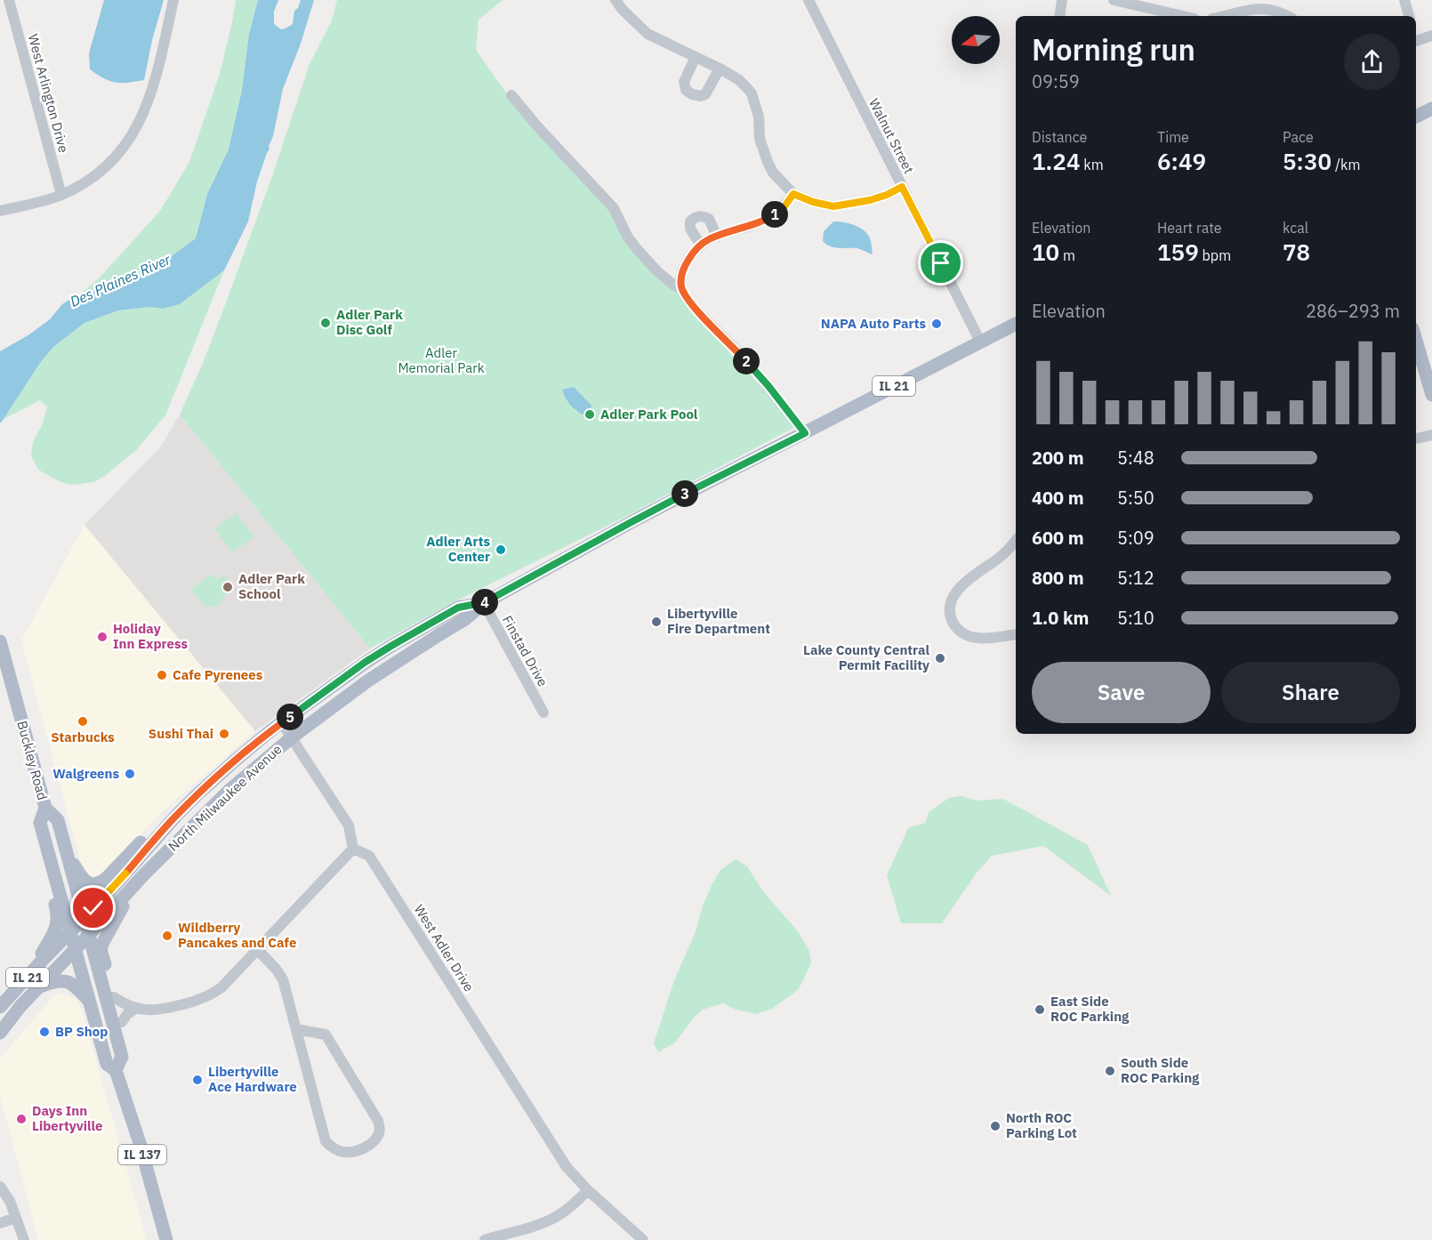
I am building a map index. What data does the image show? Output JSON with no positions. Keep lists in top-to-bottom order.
{
  "streets": {
    "main road": [
      "IL 21",
      "Buckley Road",
      "North Milwaukee Avenue",
      "IL 137"
    ],
    "street": [
      "West Arlington Drive",
      "Walnut Street",
      "Finstad Drive",
      "West Adler Drive"
    ]
  },
  "crossings": [
    ["Walnut Street", "North Milwaukee Avenue"],
    ["Finstad Drive", "North Milwaukee Avenue"],
    ["Buckley Road", "North Milwaukee Avenue"],
    ["Buckley Road", "IL 137"],
    ["North Milwaukee Avenue", "IL 137"]
  ],
  "water": ["Des Plaines River"],
  "parks": ["Adler Memorial Park"],
  "places": [
    "Adler Park Disc Golf",
    "NAPA Auto Parts",
    "Adler Park Pool",
    "Adler Arts Center",
    "Adler Park School",
    "Libertyville Fire Department",
    "Holiday Inn Express",
    "Lake County Central Permit Facility",
    "Cafe Pyrenees",
    "Starbucks",
    "Sushi Thai",
    "Walgreens",
    "Wildberry Pancakes and Cafe",
    "East Side ROC Parking",
    "BP Shop",
    "South Side ROC Parking",
    "Libertyville Ace Hardware",
    "Days Inn Libertyville",
    "North ROC Parking Lot"
  ],
  "north": "left",
  "page": {
    "heading": ["Morning run", "09:59"],
    "stats": [
      ["Distance", "1.24 km"],
      ["Time", "6:49"],
      ["Pace", "5:30 /km"],
      ["Elevation", "10 m"],
      ["Heart rate", "159 bpm"],
      ["kcal", "78"]
    ],
    "pins": [
      "1",
      "2",
      "3",
      "4",
      "5"
    ],
    "chart": ["Elevation", "286–293 m"],
    "list": [
      {
        "name": "200 m",
        "note": "5:48"
      },
      {
        "name": "400 m",
        "note": "5:50"
      },
      {
        "name": "600 m",
        "note": "5:09"
      },
      {
        "name": "800 m",
        "note": "5:12"
      },
      {
        "name": "1.0 km",
        "note": "5:10"
      }
    ],
    "buttons": ["Save", "Share"]
  }
}
